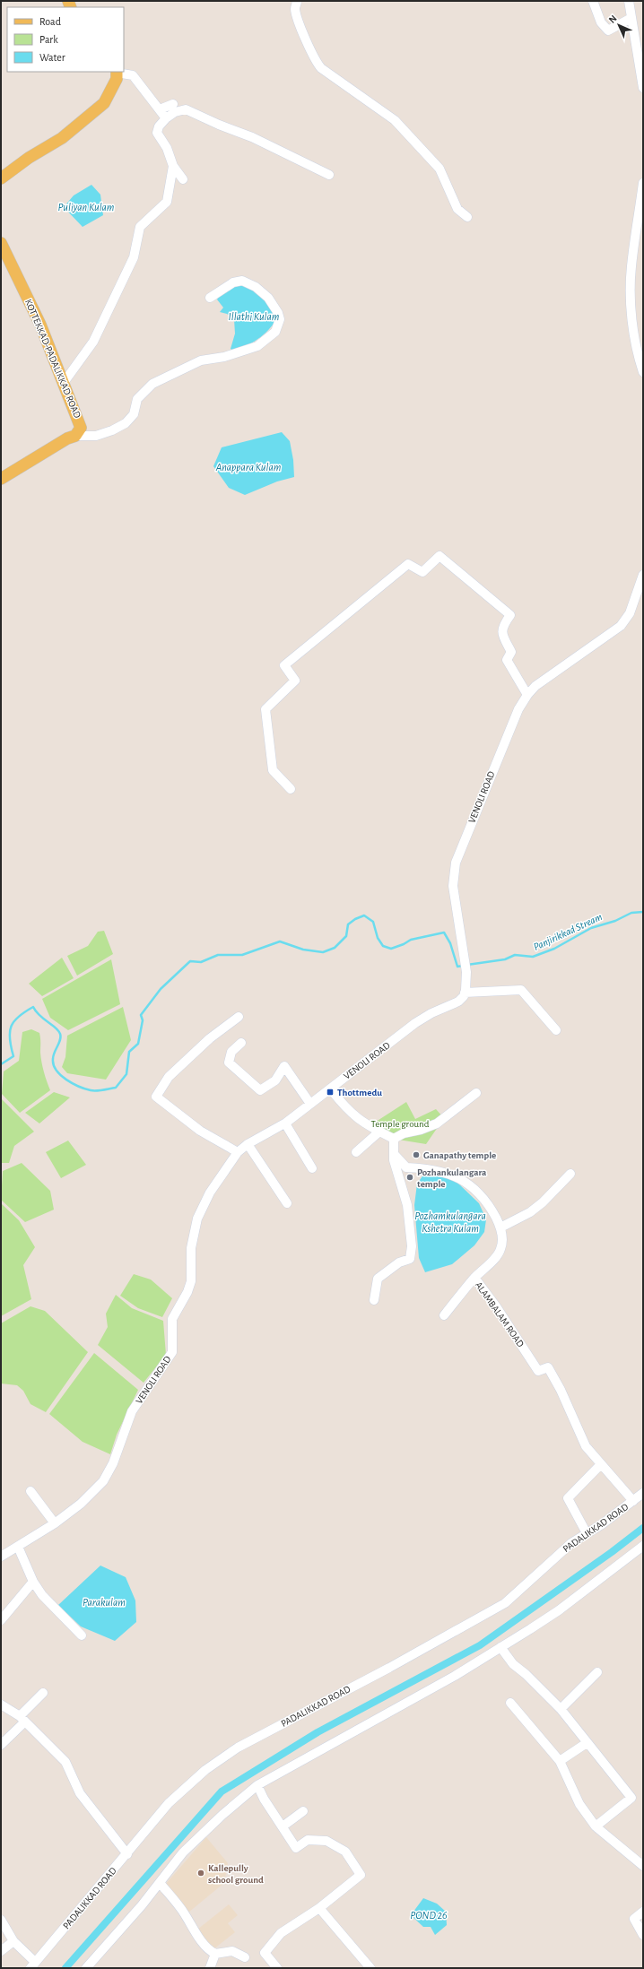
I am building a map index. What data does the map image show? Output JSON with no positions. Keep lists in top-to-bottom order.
{
  "streets": {
    "main road": ["KOTTEKKAD-PADALIKKAD ROAD"],
    "street": ["VENOLI ROAD", "ALAMBALAM ROAD", "PADALIKKAD ROAD"]
  },
  "water": [
    "Puliyan Kulam",
    "Illathi Kulam",
    "Anappara Kulam",
    "Panjirikkad Stream",
    "Pozhamkulangara Kshetra Kulam",
    "Parakulam",
    "POND 26"
  ],
  "parks": ["Temple ground"],
  "places": {
    "transit": ["Thottmedu"],
    "other": ["Ganapathy temple", "Pozhankulangara temple", "Kallepully school ground"]
  },
  "legend": ["Road", "Park", "Water"],
  "north": "top left"
}
